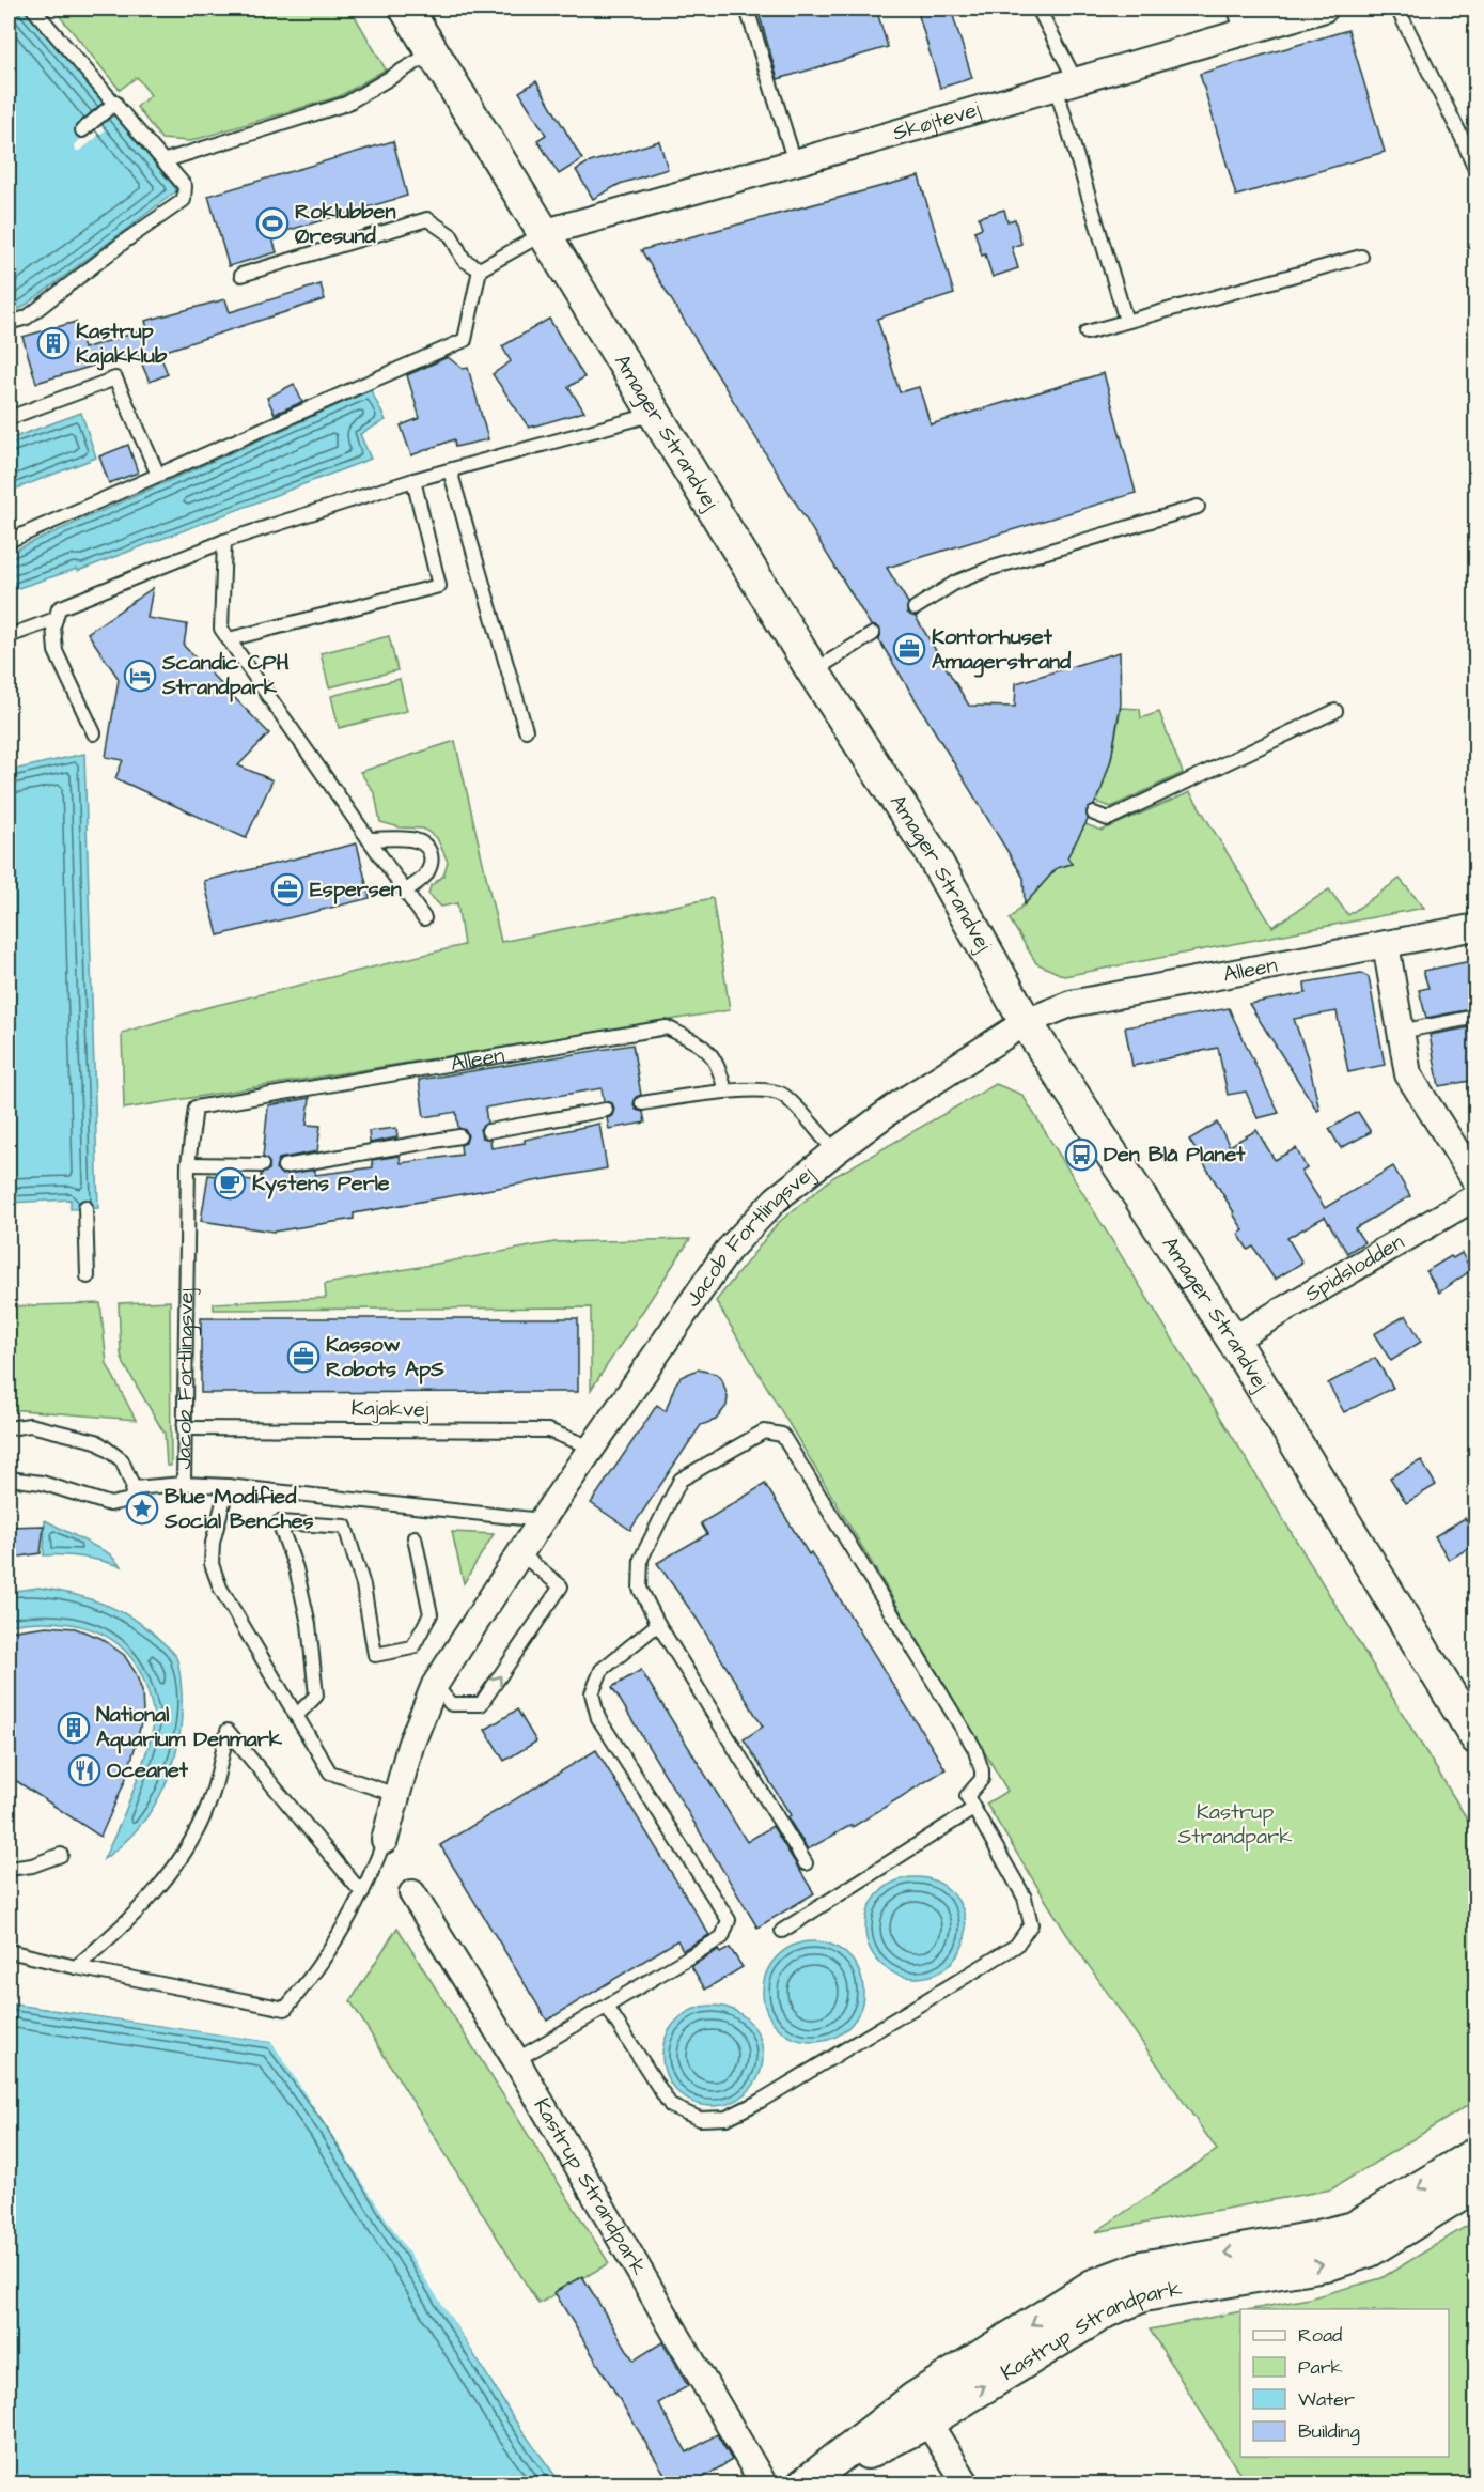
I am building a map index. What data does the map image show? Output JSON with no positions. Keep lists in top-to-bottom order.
{
  "streets": {
    "street": [
      "Skøjtevej",
      "Amager Strandvej",
      "Alleen",
      "Jacob Fortlingsvej",
      "Spidslodden",
      "Kastrup Strandpark"
    ],
    "lane": ["Kajakvej"]
  },
  "crossings": [
    ["Skøjtevej", "Amager Strandvej"],
    ["Amager Strandvej", "Alleen"],
    ["Amager Strandvej", "Jacob Fortlingsvej"],
    ["Amager Strandvej", "Spidslodden"],
    ["Alleen", "Jacob Fortlingsvej"],
    ["Jacob Fortlingsvej", "Kajakvej"]
  ],
  "parks": ["Kastrup Strandpark"],
  "places": {
    "sports": ["Roklubben Øresund"],
    "building": ["Kastrup Kajakklub", "National Aquarium Denmark"],
    "office": ["Kontorhuset Amagerstrand", "Espersen", "Kassow Robots ApS"],
    "hotel": ["Scandic CPH Strandpark"],
    "bus stop": ["Den Blå Planet"],
    "cafe": ["Kystens Perle"],
    "place": ["Blue Modified Social Benches"],
    "restaurant": ["Oceanet"]
  },
  "legend": [
    "Road",
    "Park",
    "Water",
    "Building"
  ]
}
